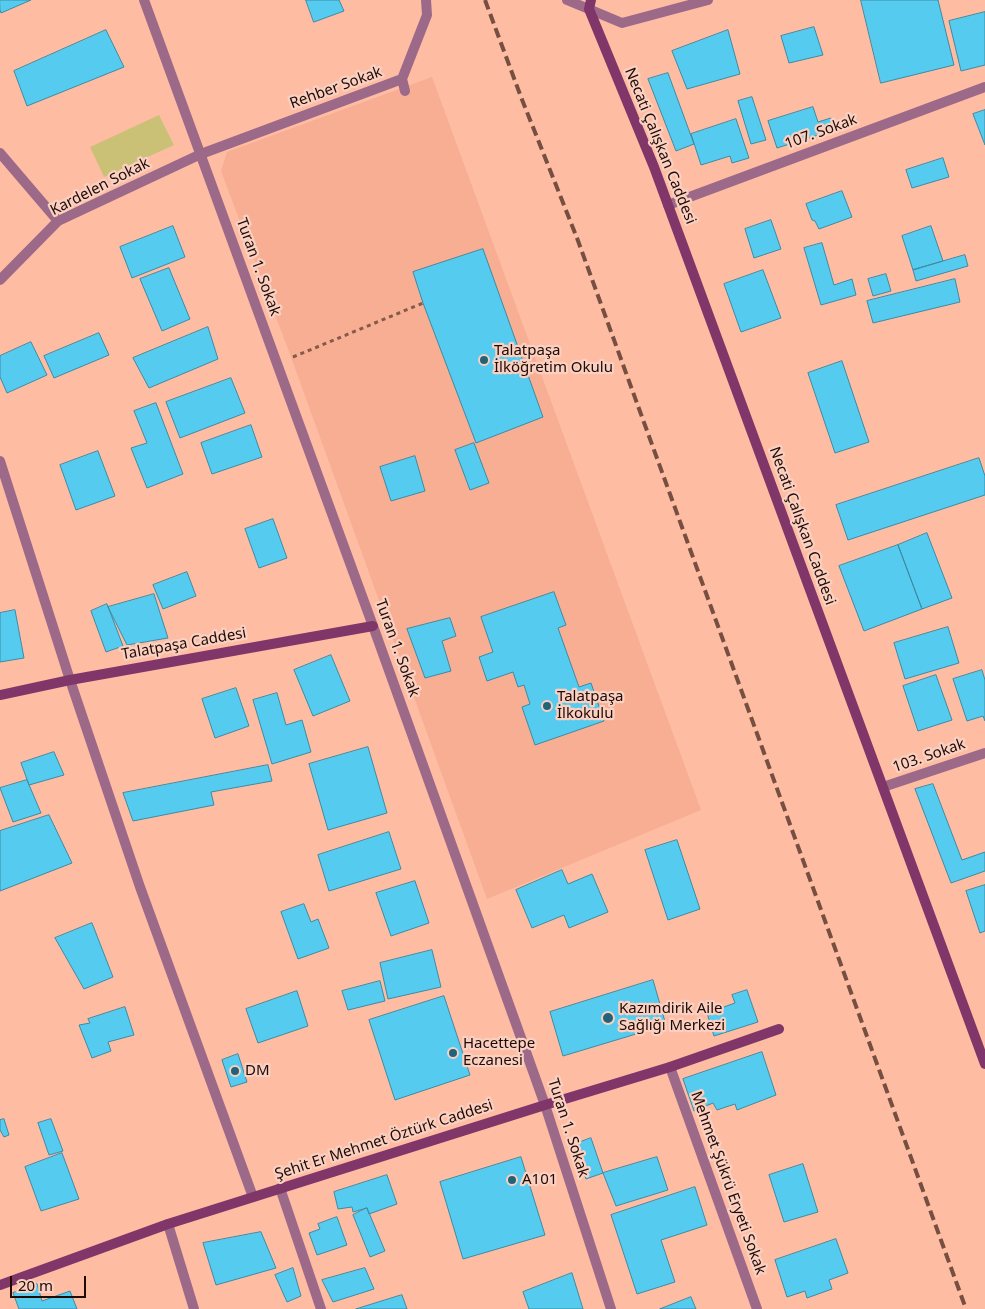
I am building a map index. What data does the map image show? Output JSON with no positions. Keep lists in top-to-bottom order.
{
  "streets": {
    "street": [
      "Rehber Sokak",
      "107. Sokak",
      "Necati Çalışkan Caddesi",
      "Kardelen Sokak",
      "Turan 1. Sokak",
      "Talatpaşa Caddesi",
      "103. Sokak",
      "Şehit Er Mehmet Öztürk Caddesi",
      "Mehmet Şükrü Eryeti Sokak"
    ]
  },
  "crossings": [
    ["Rehber Sokak", "Kardelen Sokak"],
    ["Rehber Sokak", "Turan 1. Sokak"],
    ["107. Sokak", "Necati Çalışkan Caddesi"],
    ["Necati Çalışkan Caddesi", "103. Sokak"],
    ["Kardelen Sokak", "Turan 1. Sokak"],
    ["Turan 1. Sokak", "Talatpaşa Caddesi"],
    ["Turan 1. Sokak", "Şehit Er Mehmet Öztürk Caddesi"],
    ["Şehit Er Mehmet Öztürk Caddesi", "Mehmet Şükrü Eryeti Sokak"]
  ],
  "places": [
    "Talatpaşa İlköğretim Okulu",
    "Talatpaşa İlkokulu",
    "Kazımdirik Aile Sağlığı Merkezi",
    "Hacettepe Eczanesi",
    "DM",
    "A101"
  ],
  "scale_bar": "20 m"
}
